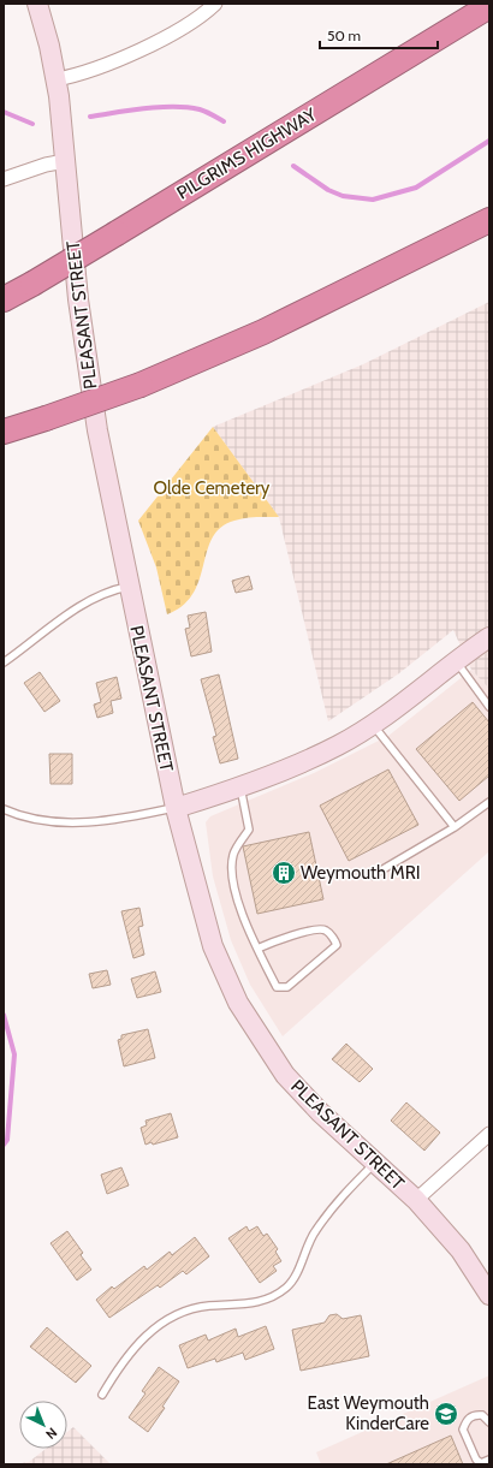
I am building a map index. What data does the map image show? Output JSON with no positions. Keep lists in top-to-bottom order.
{
  "streets": {
    "highway": ["PILGRIMS HIGHWAY"],
    "main road": ["PLEASANT STREET"]
  },
  "parks": ["Olde Cemetery"],
  "places": {
    "building": ["Weymouth MRI"],
    "school or university": ["East Weymouth KinderCare"]
  },
  "scale_bar": "50 m",
  "north": "bottom right"
}
